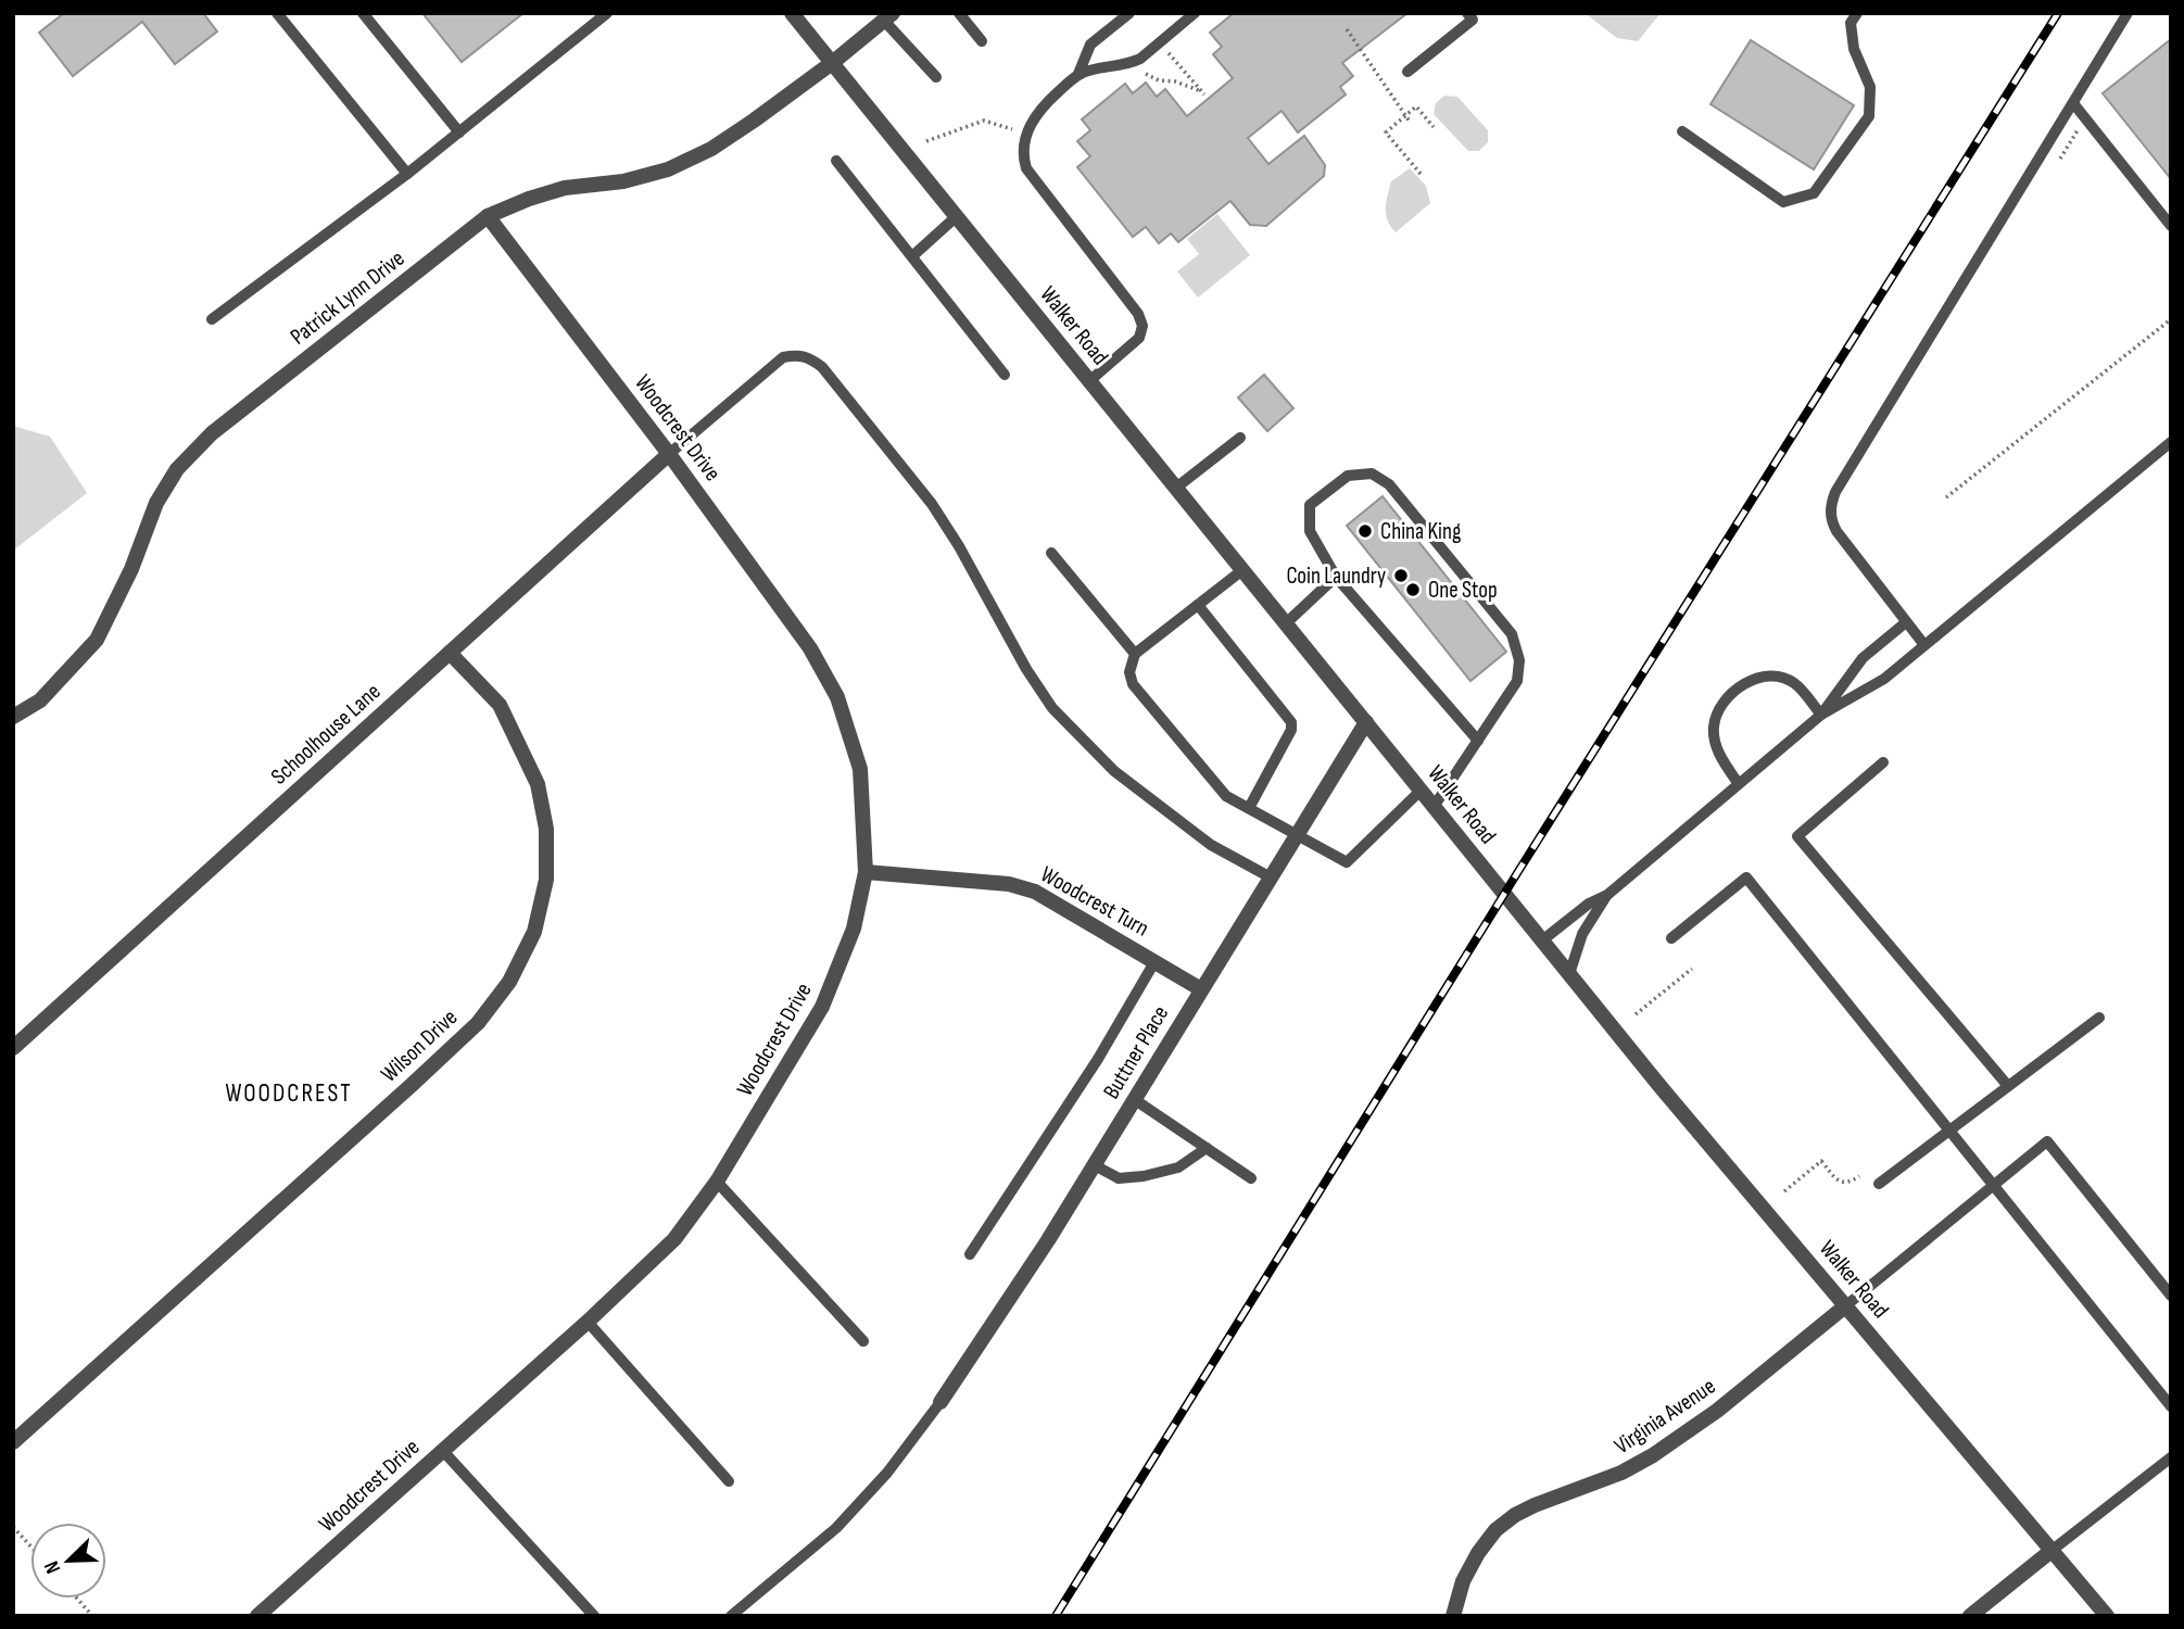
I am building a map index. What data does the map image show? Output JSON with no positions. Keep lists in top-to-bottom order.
{
  "streets": {
    "street": [
      "Patrick Lynn Drive",
      "Walker Road",
      "Woodcrest Drive",
      "Schoolhouse Lane",
      "Woodcrest Turn",
      "Wilson Drive",
      "Buttner Place",
      "Virginia Avenue"
    ]
  },
  "crossings": [
    ["Patrick Lynn Drive", "Walker Road"],
    ["Patrick Lynn Drive", "Woodcrest Drive"],
    ["Walker Road", "Buttner Place"],
    ["Walker Road", "Virginia Avenue"],
    ["Woodcrest Drive", "Schoolhouse Lane"],
    ["Woodcrest Drive", "Woodcrest Turn"],
    ["Schoolhouse Lane", "Wilson Drive"],
    ["Woodcrest Turn", "Buttner Place"]
  ],
  "districts": ["WOODCREST"],
  "places": ["China King", "Coin Laundry", "One Stop"],
  "north": "bottom left"
}
